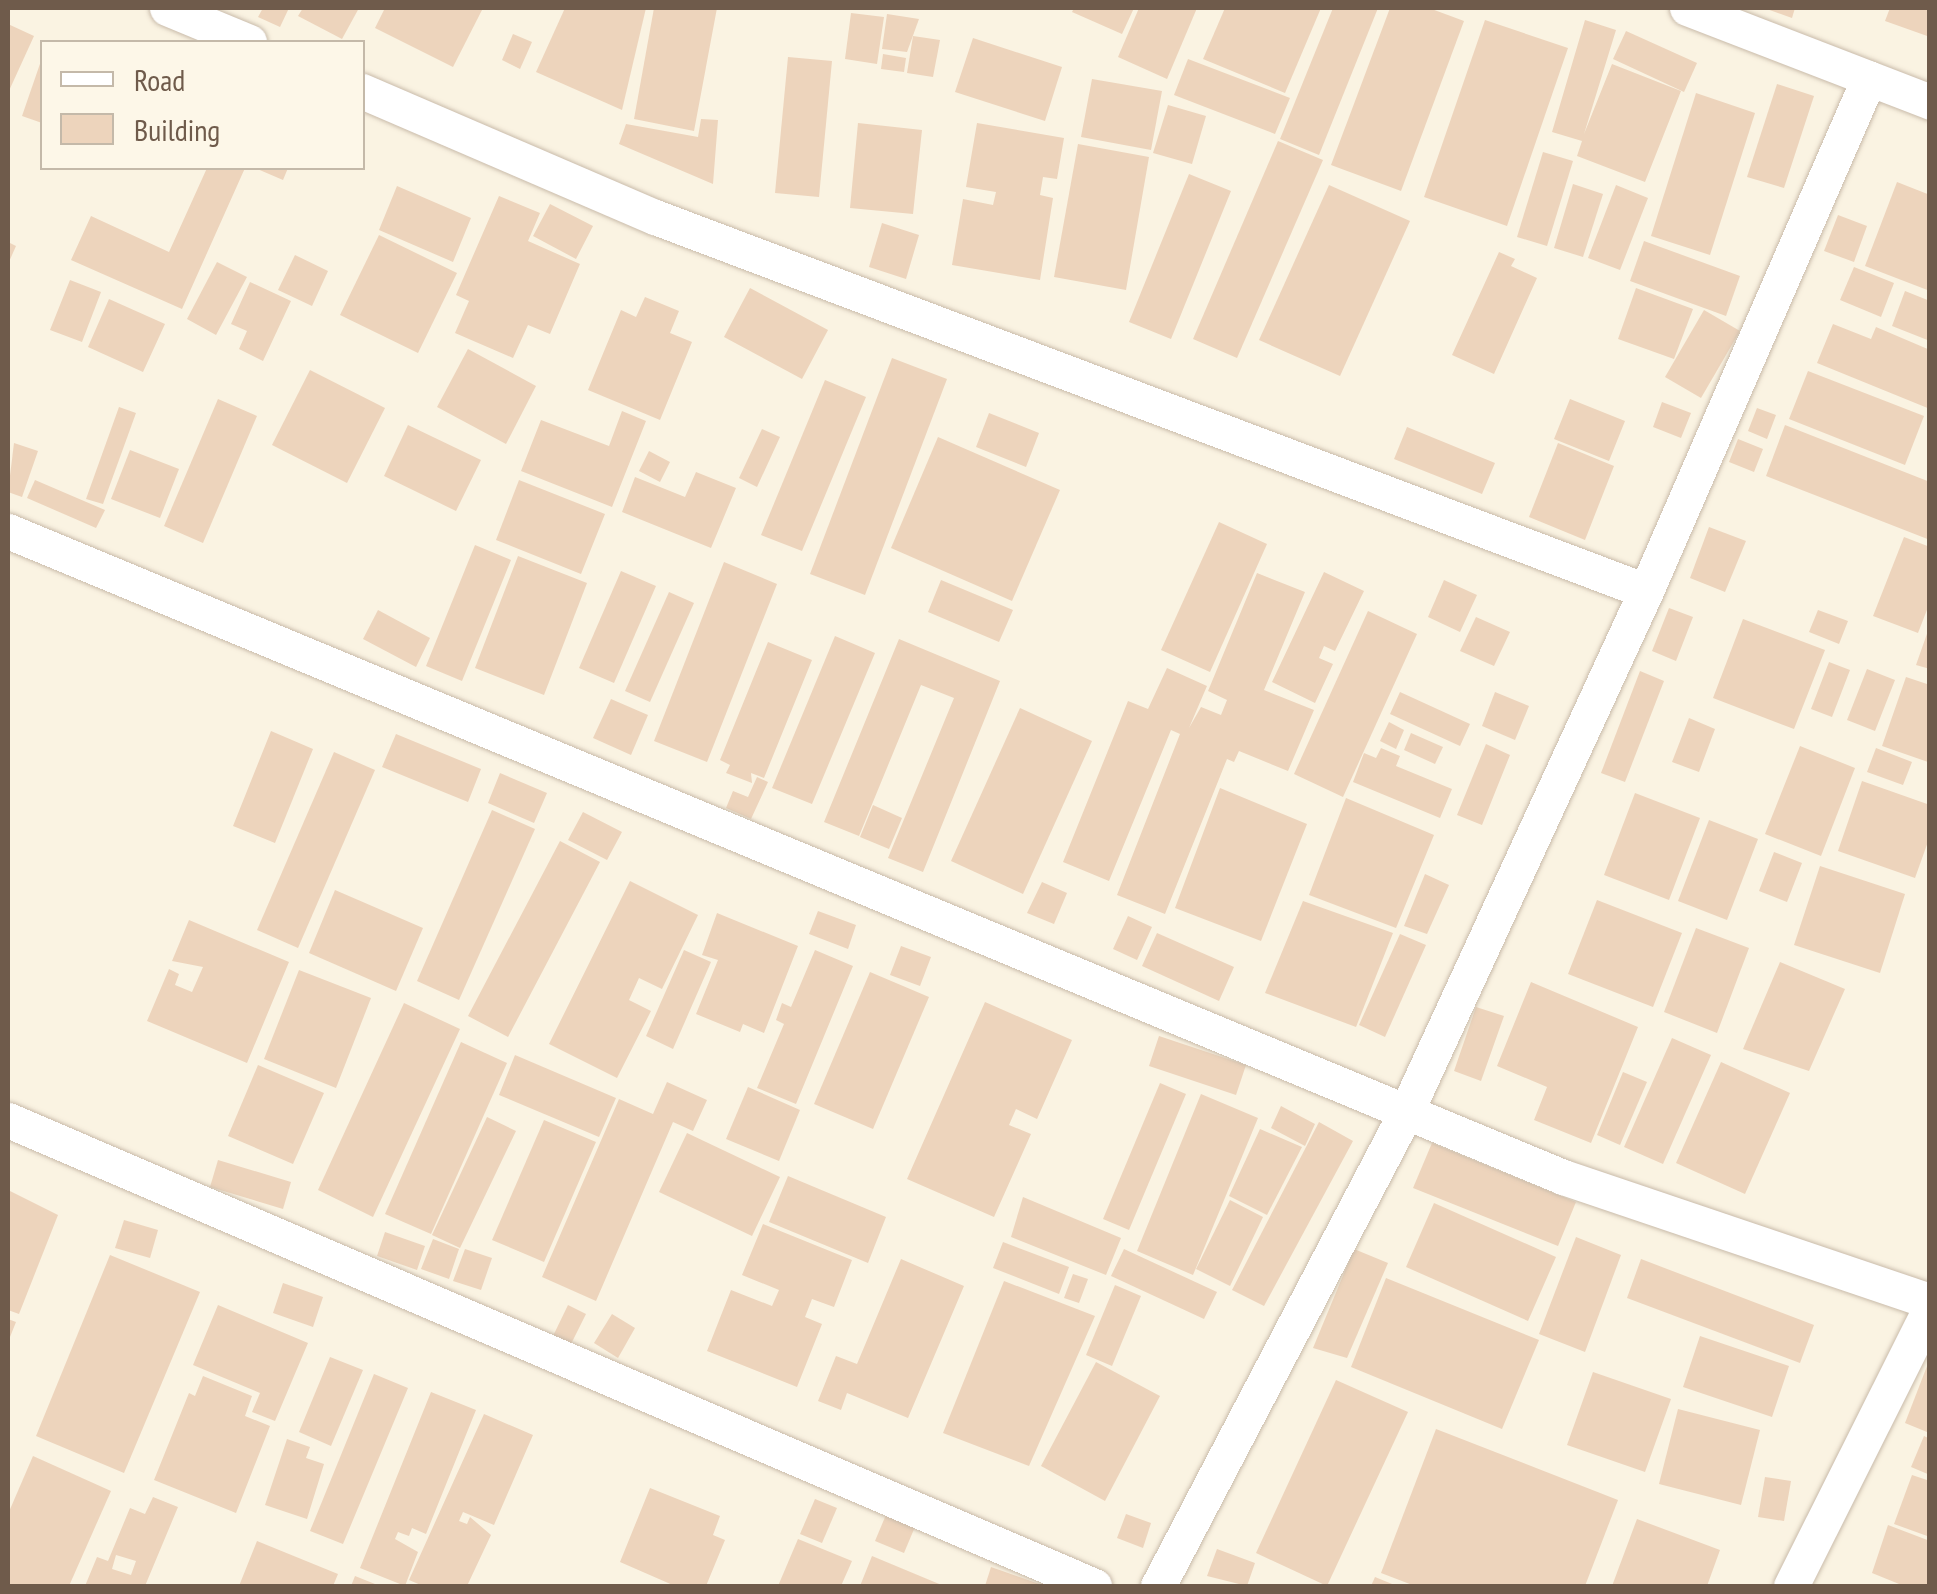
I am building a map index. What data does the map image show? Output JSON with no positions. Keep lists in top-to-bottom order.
{
  "legend": ["Road", "Building"]
}
